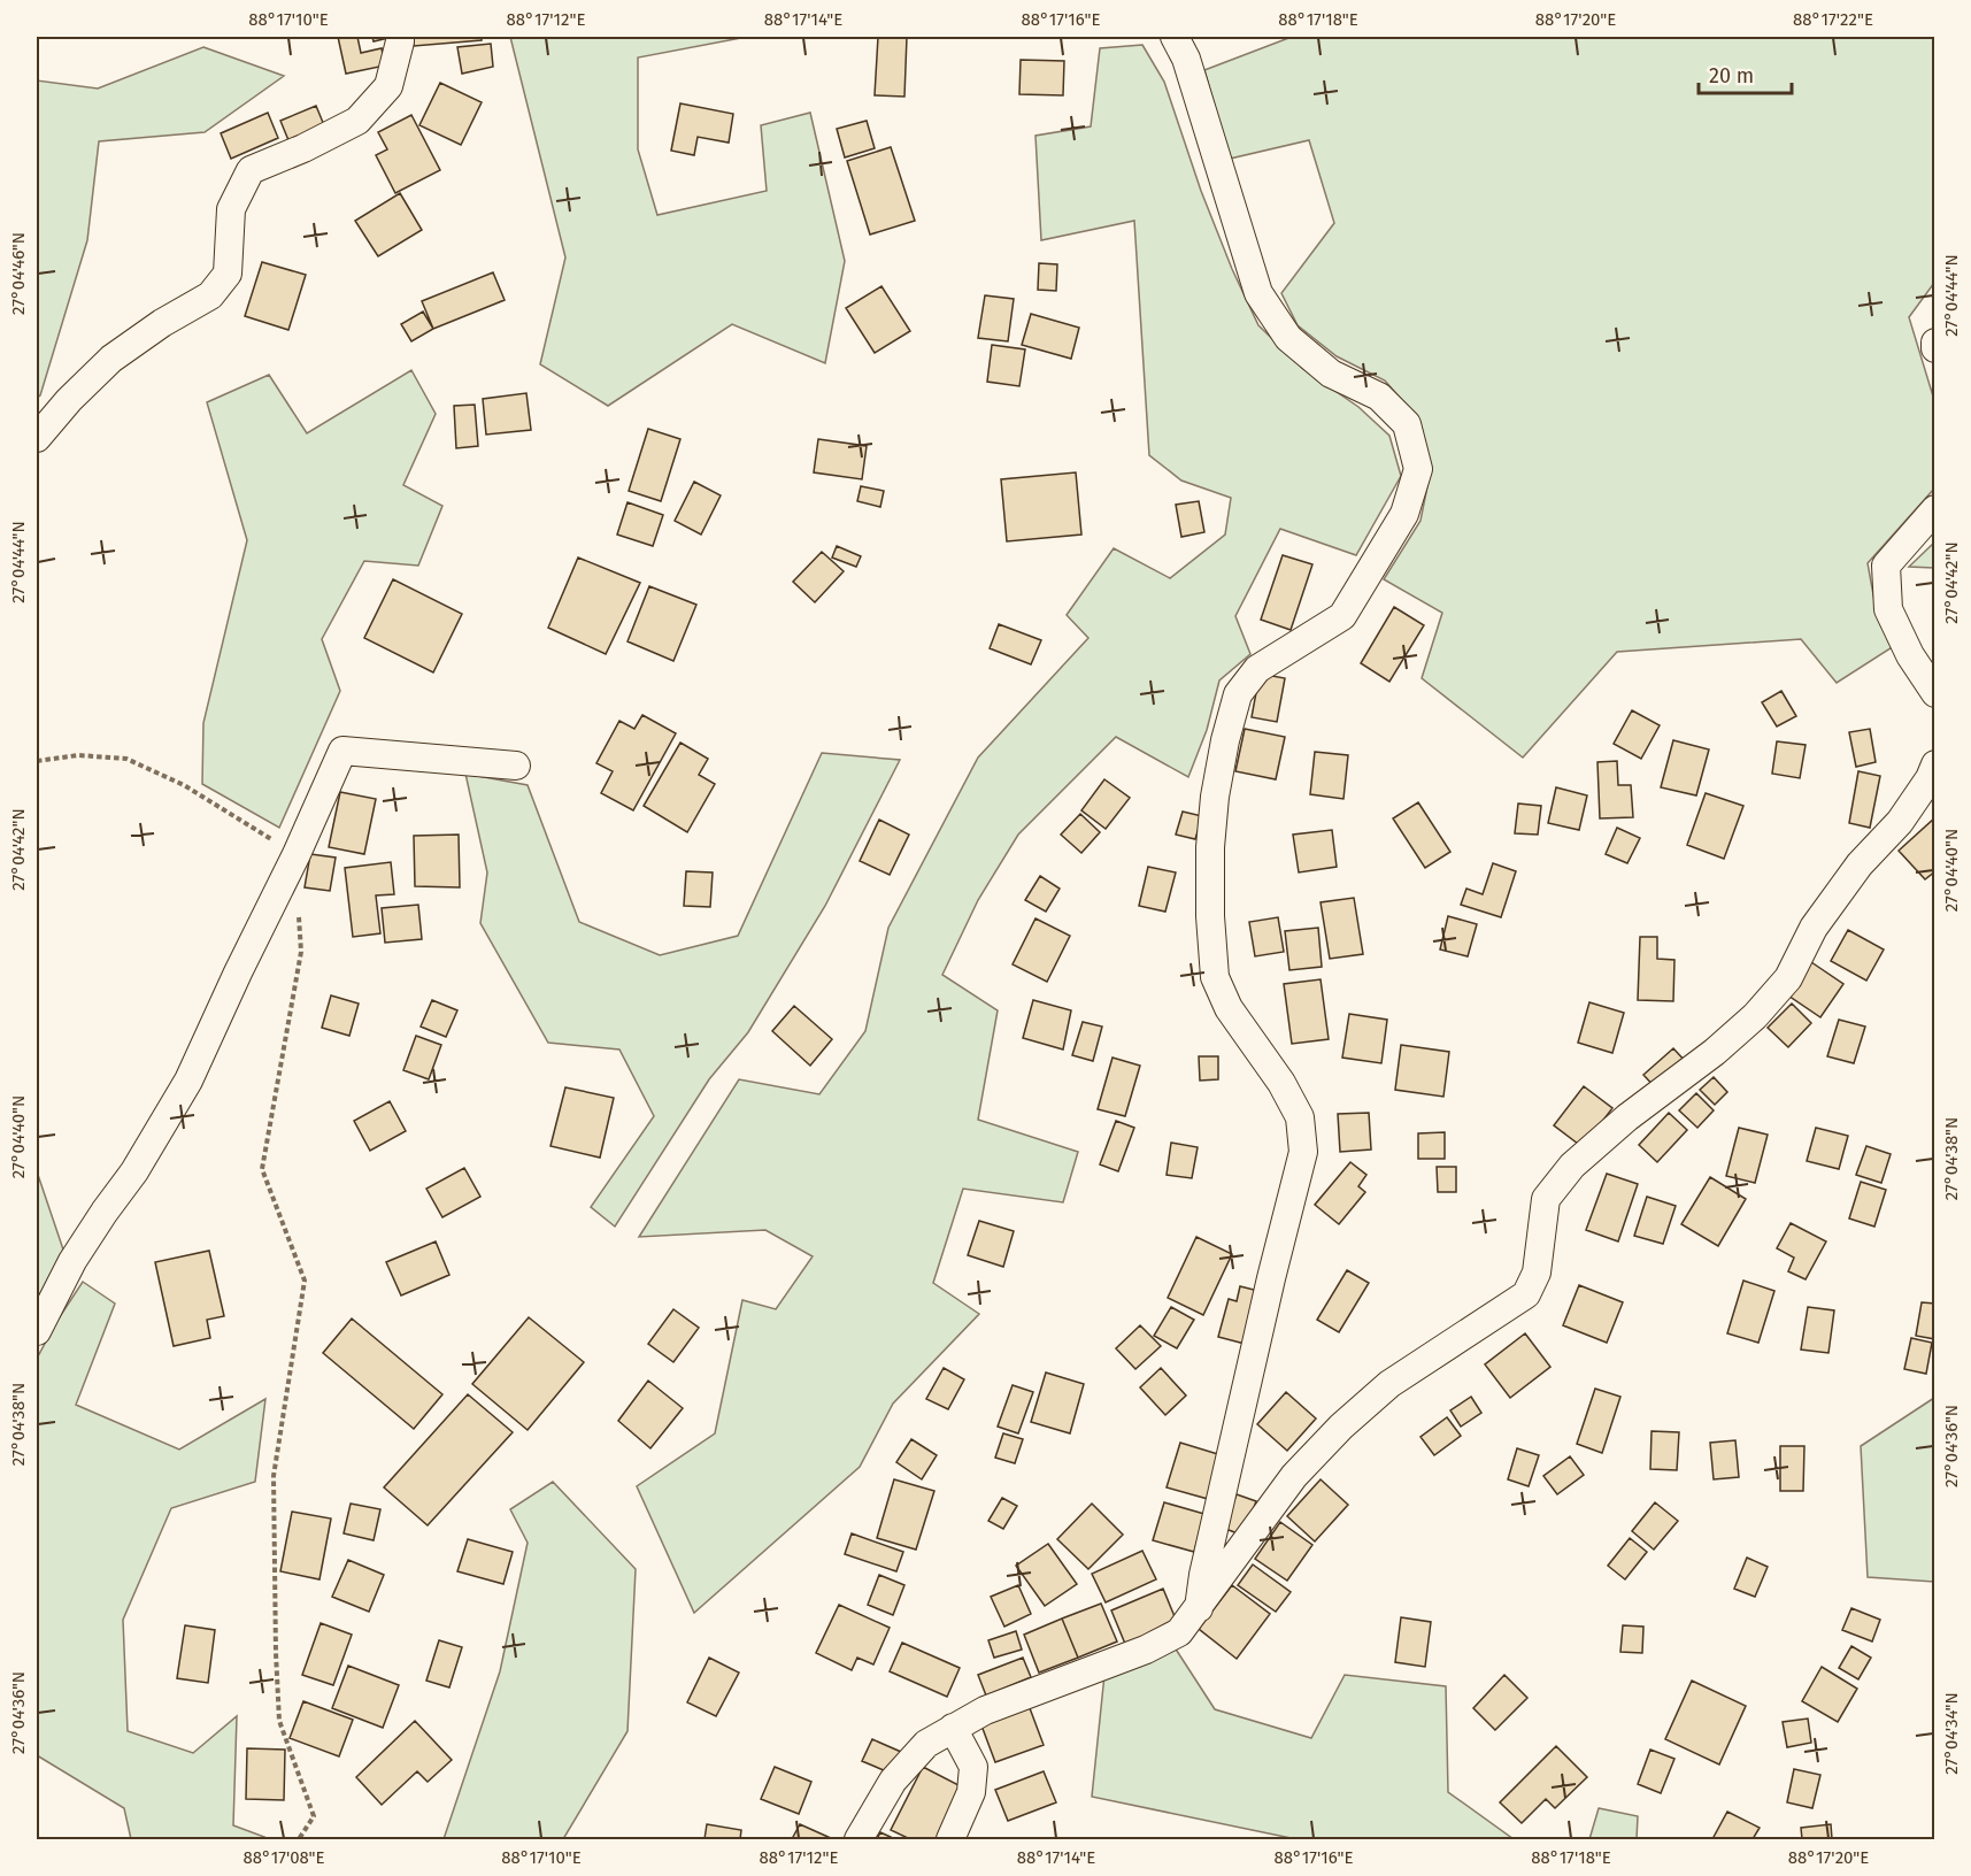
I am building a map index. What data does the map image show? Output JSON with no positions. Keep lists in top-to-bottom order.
{
  "scale_bar": "20 m",
  "coordinates": [
    "88°17'10\"E",
    "88°17'12\"E",
    "88°17'14\"E",
    "88°17'16\"E",
    "88°17'18\"E",
    "88°17'20\"E",
    "88°17'22\"E",
    "27°04'46\"N",
    "27°04'44\"N",
    "27°04'42\"N",
    "27°04'40\"N",
    "27°04'38\"N",
    "27°04'36\"N",
    "27°04'34\"N",
    "88°17'08\"E"
  ]
}
